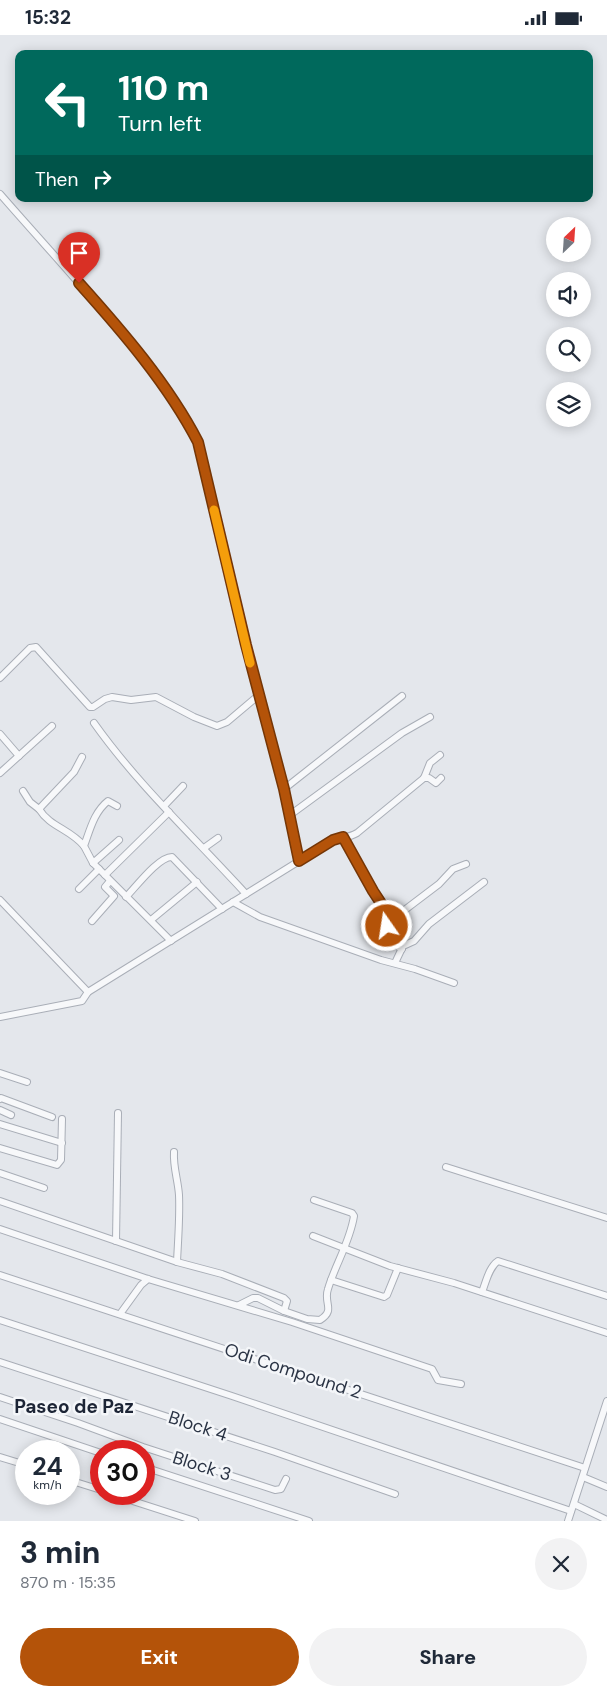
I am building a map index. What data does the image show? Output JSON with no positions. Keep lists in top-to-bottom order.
{
  "streets": {
    "street": ["Odi Compound 2", "Block 4", "Block 3"]
  },
  "districts": ["Paseo de Paz"],
  "north": "top right",
  "page": {
    "status": "15:32",
    "turn": ["110 m", "Turn left"],
    "then": "Then",
    "speed": "24 km/h",
    "limit": "30",
    "heading": ["3 min", "870 m · 15:35"],
    "buttons": ["Exit", "Share"]
  }
}
